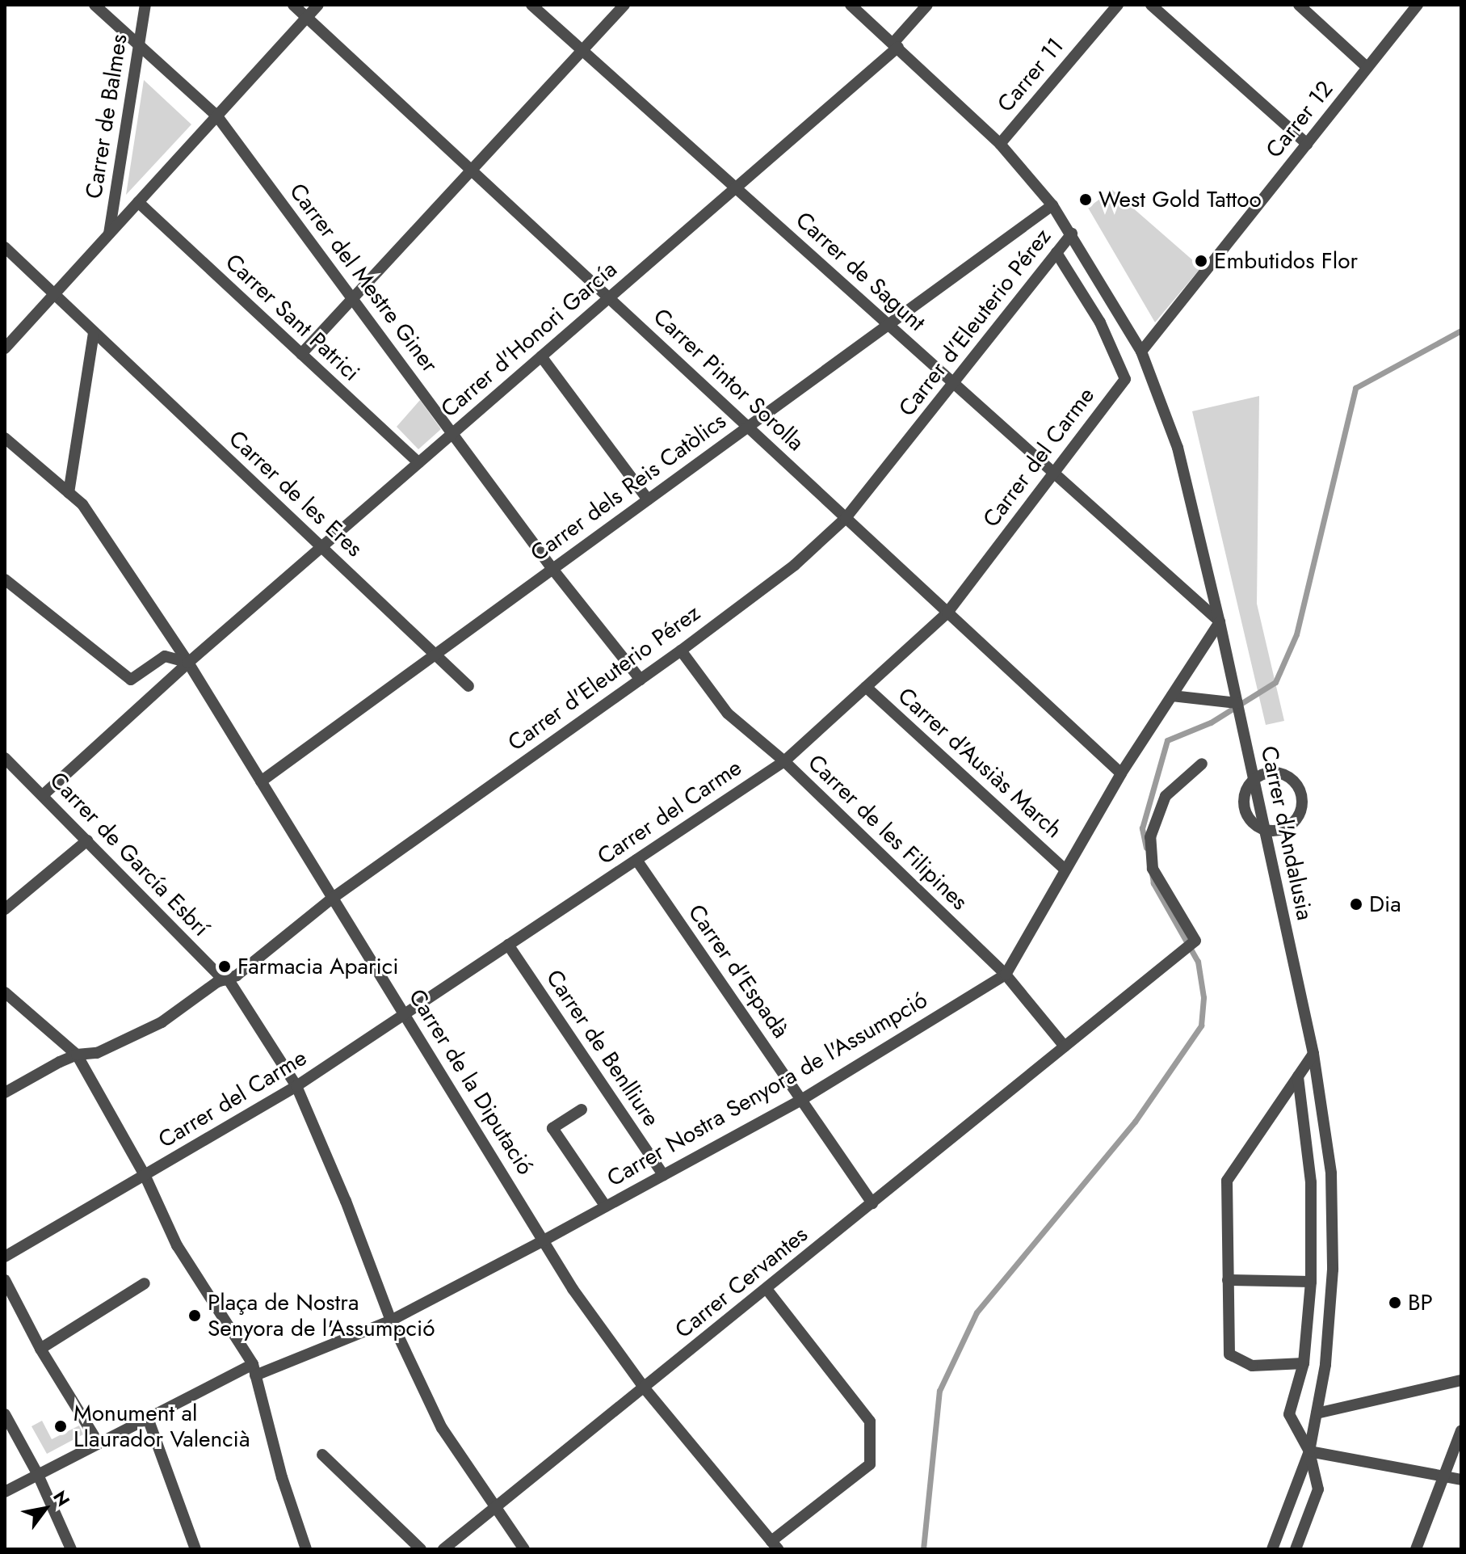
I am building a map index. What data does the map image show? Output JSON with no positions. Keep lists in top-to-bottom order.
{
  "streets": {
    "street": [
      "Carrer 11",
      "Carrer de Balmes",
      "Carrer 12",
      "Carrer de Sagunt",
      "Carrer del Mestre Giner",
      "Carrer Sant Patrici",
      "Carrer d'Eleuterio Pérez",
      "Carrer d'Honori García",
      "Carrer Pintor Sorolla",
      "Carrer del Carme",
      "Carrer dels Reis Catòlics",
      "Carrer de les Eres",
      "Carrer d'Ausiàs March",
      "Carrer de les Filipines",
      "Carrer d'Andalusia",
      "Carrer de García Esbrí",
      "Carrer d'Espadà",
      "Carrer de Benlliure",
      "Carrer de la Diputació",
      "Carrer Nostra Senyora de l'Assumpció",
      "Carrer Cervantes"
    ]
  },
  "crossings": [
    ["Carrer 11", "Carrer d'Andalusia"],
    ["Carrer de Balmes", "Carrer del Mestre Giner"],
    ["Carrer 12", "Carrer d'Andalusia"],
    ["Carrer de Sagunt", "Carrer d'Eleuterio Pérez"],
    ["Carrer de Sagunt", "Carrer d'Honori García"],
    ["Carrer de Sagunt", "Carrer del Carme"],
    ["Carrer de Sagunt", "Carrer dels Reis Catòlics"],
    ["Carrer de Sagunt", "Carrer d'Andalusia"],
    ["Carrer de Sagunt", "Carrer Nostra Senyora de l'Assumpció"],
    ["Carrer del Mestre Giner", "Carrer d'Eleuterio Pérez"],
    ["Carrer del Mestre Giner", "Carrer d'Honori García"],
    ["Carrer del Mestre Giner", "Carrer dels Reis Catòlics"],
    ["Carrer Sant Patrici", "Carrer d'Honori García"],
    ["Carrer d'Eleuterio Pérez", "Carrer Pintor Sorolla"],
    ["Carrer d'Eleuterio Pérez", "Carrer del Carme"],
    ["Carrer d'Eleuterio Pérez", "Carrer de les Filipines"],
    ["Carrer d'Eleuterio Pérez", "Carrer d'Andalusia"],
    ["Carrer d'Eleuterio Pérez", "Carrer de García Esbrí"],
    ["Carrer d'Eleuterio Pérez", "Carrer de la Diputació"],
    ["Carrer d'Honori García", "Carrer Pintor Sorolla"],
    ["Carrer d'Honori García", "Carrer de les Eres"],
    ["Carrer d'Honori García", "Carrer d'Andalusia"],
    ["Carrer d'Honori García", "Carrer de García Esbrí"],
    ["Carrer d'Honori García", "Carrer de la Diputació"],
    ["Carrer Pintor Sorolla", "Carrer del Carme"],
    ["Carrer Pintor Sorolla", "Carrer dels Reis Catòlics"],
    ["Carrer Pintor Sorolla", "Carrer Nostra Senyora de l'Assumpció"],
    ["Carrer del Carme", "Carrer d'Ausiàs March"],
    ["Carrer del Carme", "Carrer de les Filipines"],
    ["Carrer del Carme", "Carrer de García Esbrí"],
    ["Carrer del Carme", "Carrer d'Espadà"],
    ["Carrer del Carme", "Carrer de Benlliure"],
    ["Carrer del Carme", "Carrer de la Diputació"],
    ["Carrer dels Reis Catòlics", "Carrer de les Eres"],
    ["Carrer dels Reis Catòlics", "Carrer d'Andalusia"],
    ["Carrer dels Reis Catòlics", "Carrer de la Diputació"],
    ["Carrer d'Ausiàs March", "Carrer Nostra Senyora de l'Assumpció"],
    ["Carrer de les Filipines", "Carrer Nostra Senyora de l'Assumpció"],
    ["Carrer de les Filipines", "Carrer Cervantes"],
    ["Carrer d'Andalusia", "Carrer Nostra Senyora de l'Assumpció"],
    ["Carrer de García Esbrí", "Carrer Nostra Senyora de l'Assumpció"],
    ["Carrer de García Esbrí", "Carrer Cervantes"],
    ["Carrer d'Espadà", "Carrer Nostra Senyora de l'Assumpció"],
    ["Carrer d'Espadà", "Carrer Cervantes"],
    ["Carrer de Benlliure", "Carrer Nostra Senyora de l'Assumpció"],
    ["Carrer de la Diputació", "Carrer Nostra Senyora de l'Assumpció"],
    ["Carrer de la Diputació", "Carrer Cervantes"]
  ],
  "places": [
    "West Gold Tattoo",
    "Embutidos Flor",
    "Dia",
    "Farmacia Aparici",
    "BP",
    "Plaça de Nostra Senyora de l'Assumpció",
    "Monument al Llaurador Valencià"
  ],
  "north": "top right"
}
